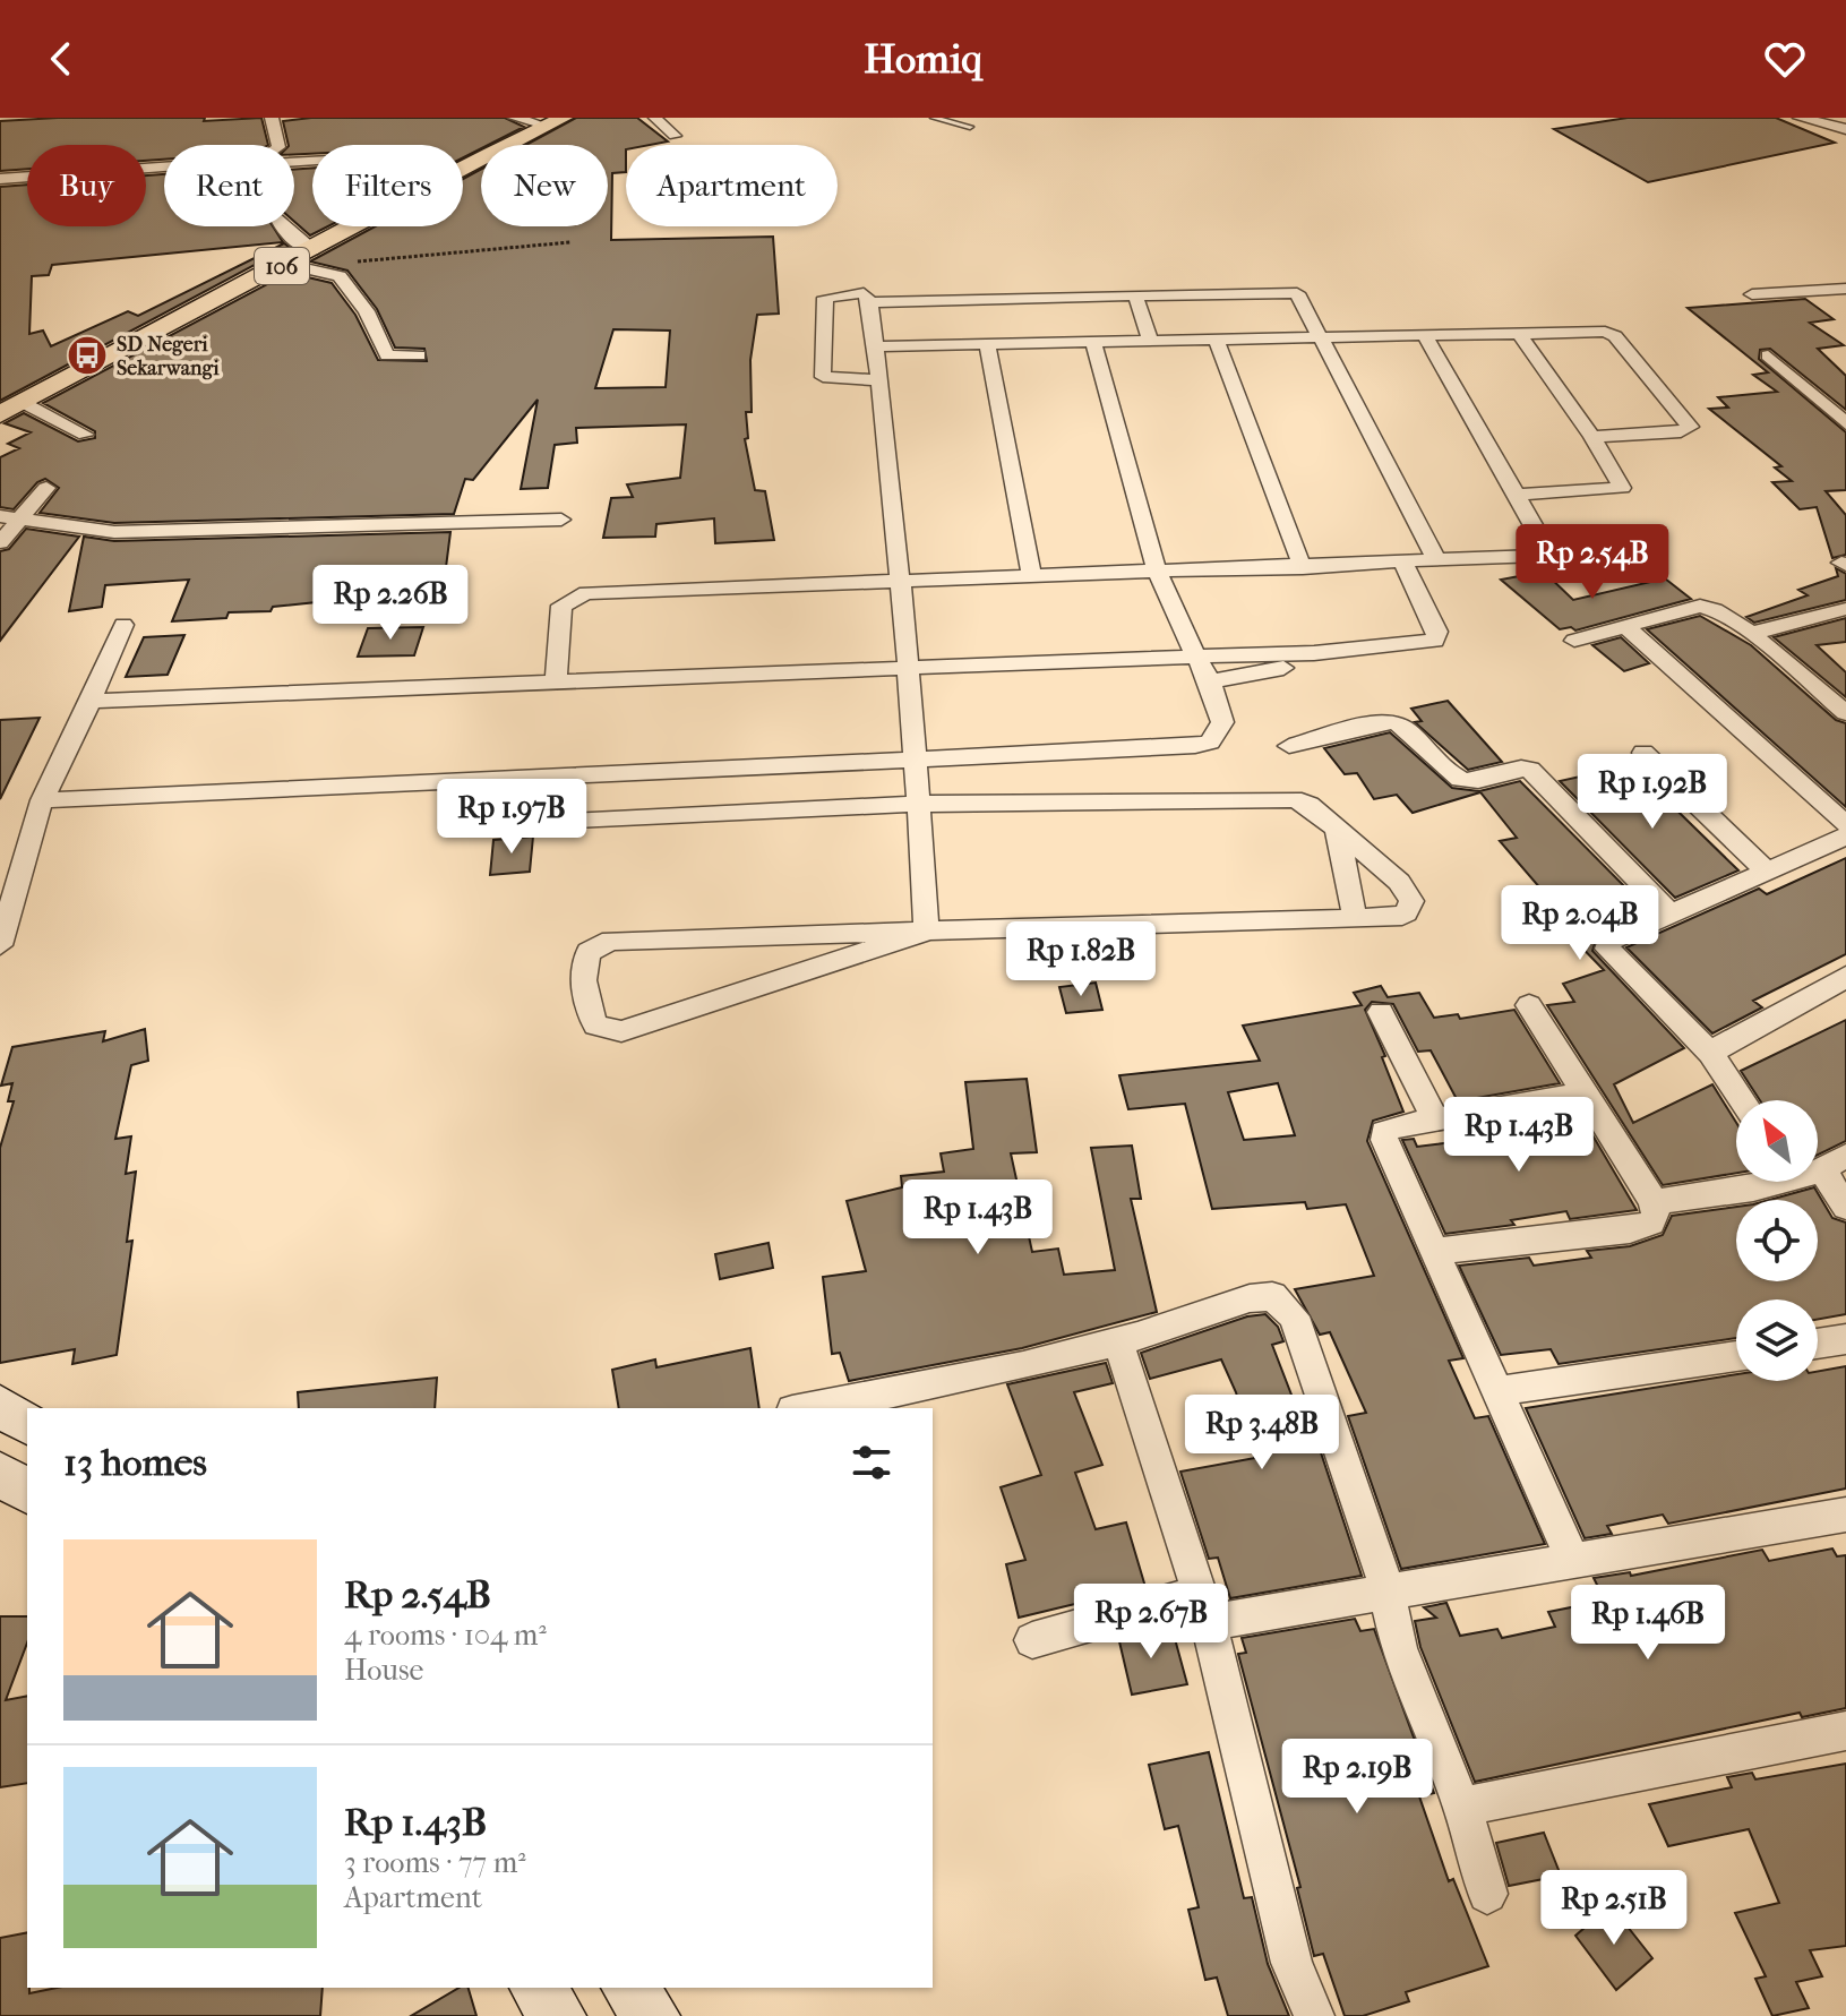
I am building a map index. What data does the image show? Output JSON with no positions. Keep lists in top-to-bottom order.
{
  "streets": {
    "main road": ["106"]
  },
  "places": {
    "bus stop": ["SD Negeri Sekarwangi"]
  },
  "north": "top left",
  "page": {
    "header": "Homiq",
    "chip": [
      "Buy",
      "Rent",
      "Filters",
      "New",
      "Apartment"
    ],
    "price": [
      "Rp 2.54B",
      "Rp 2.26B",
      "Rp 1.92B",
      "Rp 1.97B",
      "Rp 2.04B",
      "Rp 1.82B",
      "Rp 1.43B",
      "Rp 1.43B",
      "Rp 3.48B",
      "Rp 2.67B",
      "Rp 1.46B",
      "Rp 2.19B",
      "Rp 2.51B"
    ],
    "heading": "13 homes",
    "list": [
      {
        "name": "Rp 2.54B",
        "note": "4 rooms · 104 m² · House"
      },
      {
        "name": "Rp 1.43B",
        "note": "3 rooms · 77 m² · Apartment"
      }
    ]
  }
}
